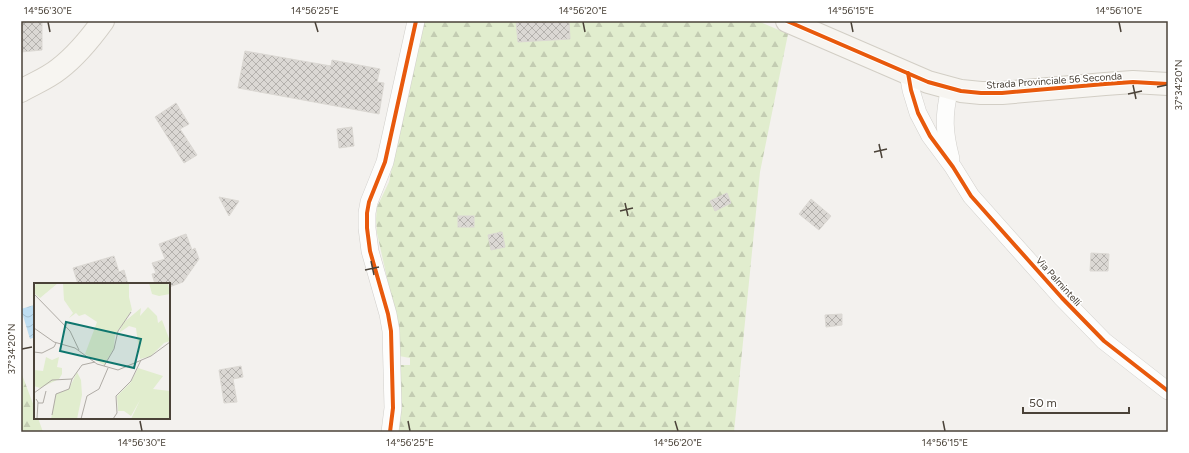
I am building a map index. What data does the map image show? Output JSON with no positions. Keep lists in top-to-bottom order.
{
  "streets": {
    "street": ["Strada Provinciale 56 Seconda", "Via Palmintelli"]
  },
  "scale_bar": "50 m",
  "coordinates": [
    "14°56'30\"E",
    "14°56'25\"E",
    "14°56'20\"E",
    "14°56'15\"E",
    "14°56'10\"E",
    "37°34'20\"N"
  ]
}
